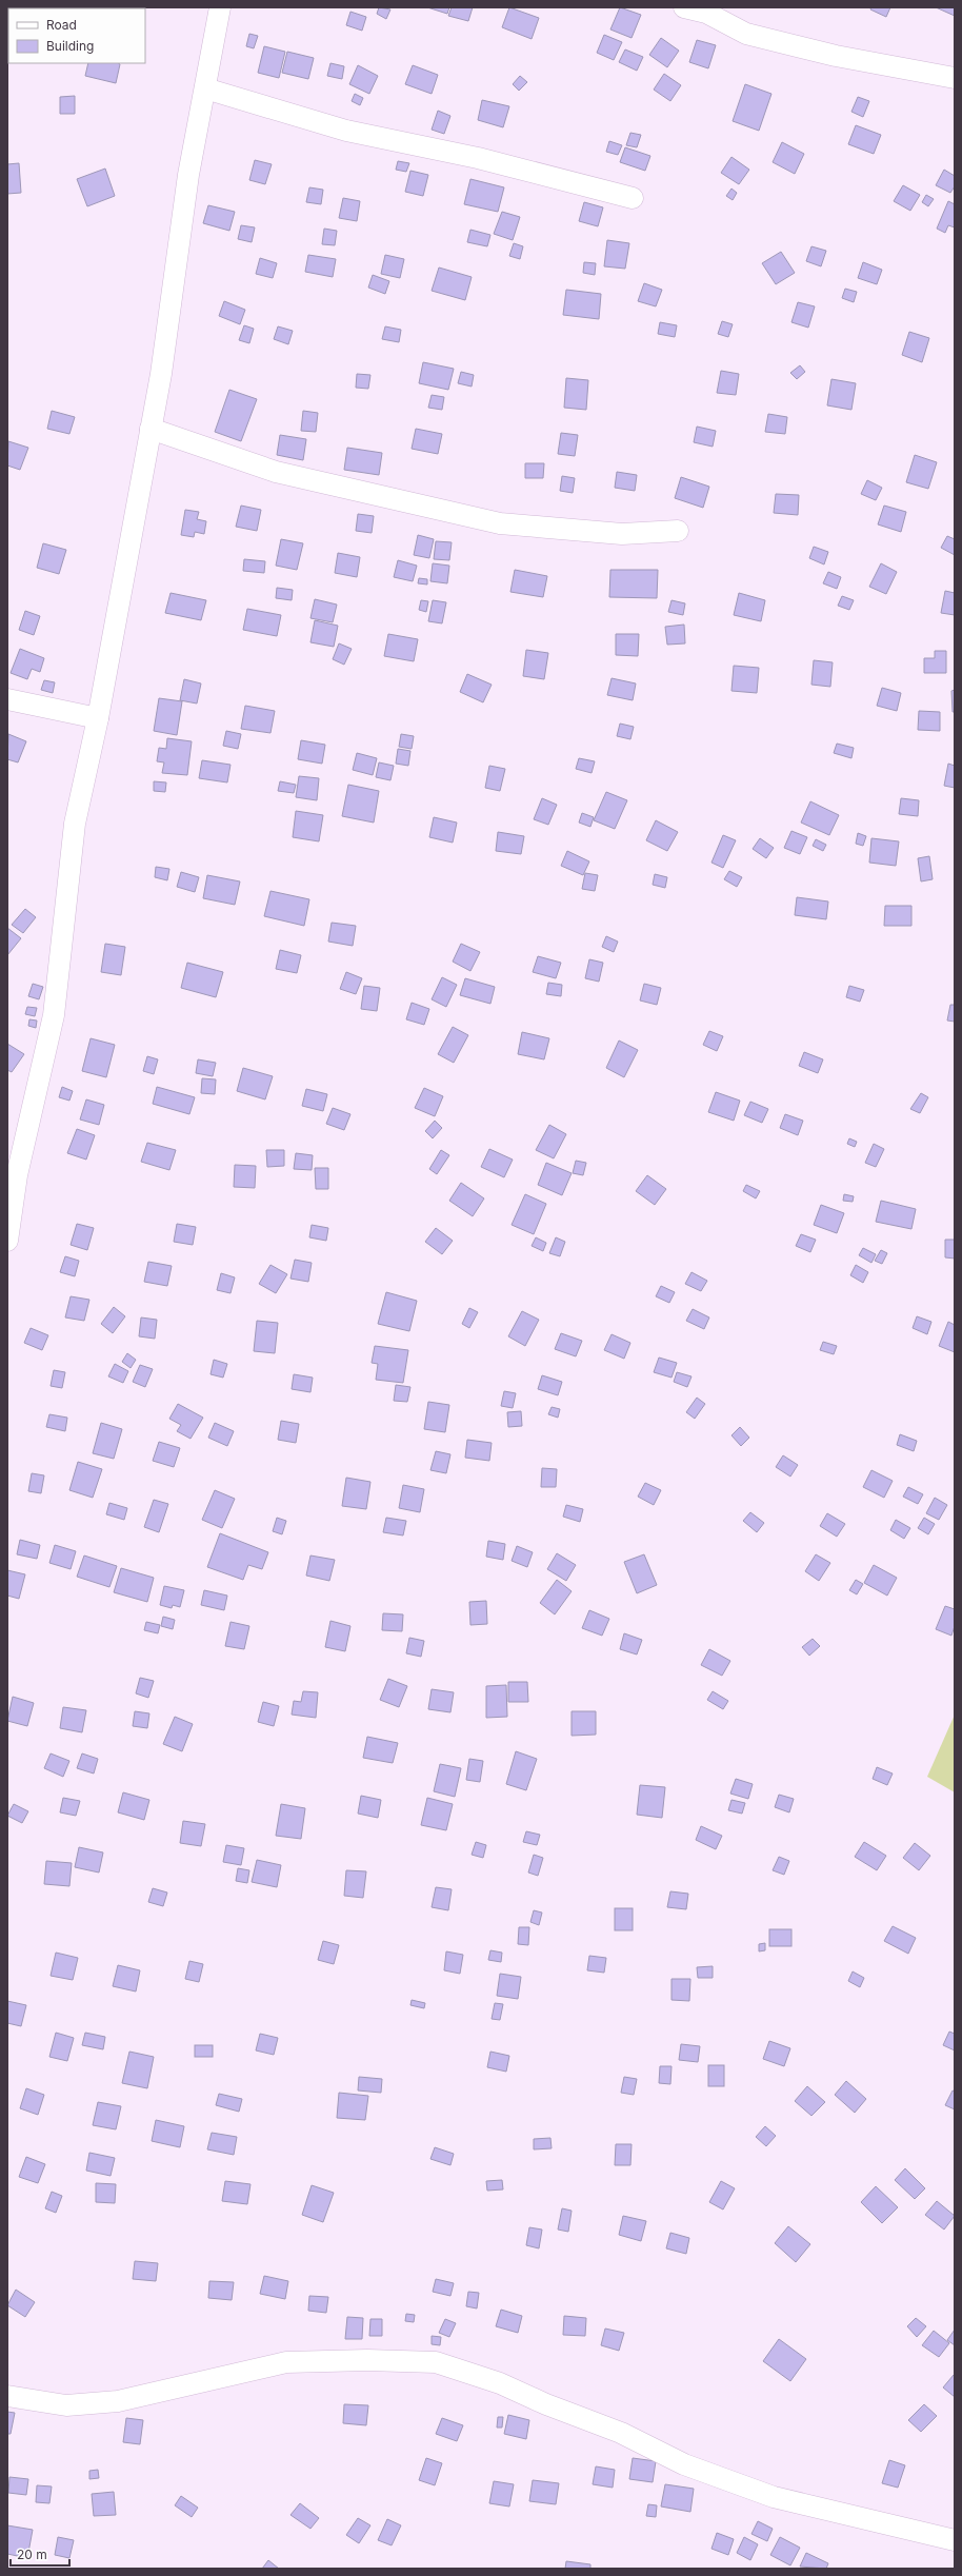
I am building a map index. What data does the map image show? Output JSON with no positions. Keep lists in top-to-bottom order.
{
  "legend": ["Road", "Building"],
  "scale_bar": "20 m"
}
